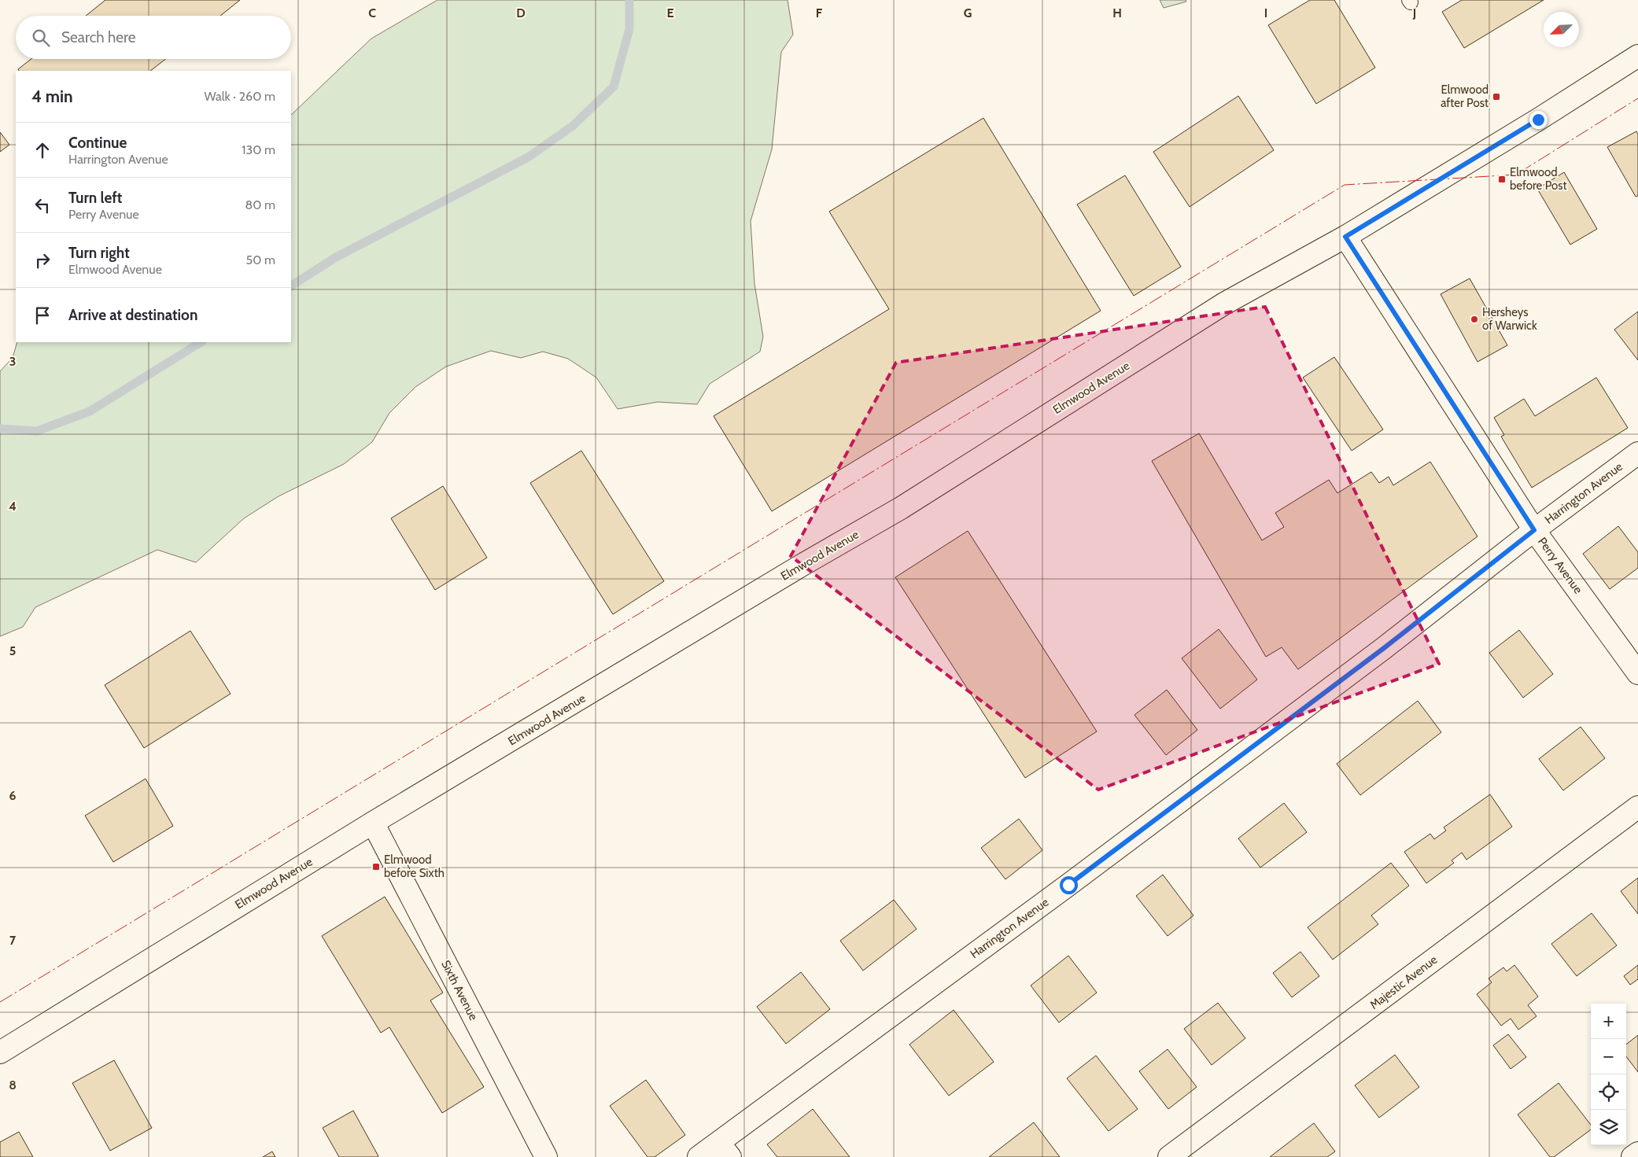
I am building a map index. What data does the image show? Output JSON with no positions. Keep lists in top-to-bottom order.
{
  "streets": {
    "street": [
      "Elmwood Avenue",
      "Harrington Avenue",
      "Perry Avenue",
      "Majestic Avenue",
      "Sixth Avenue"
    ]
  },
  "crossings": [
    ["Elmwood Avenue", "Perry Avenue"],
    ["Elmwood Avenue", "Sixth Avenue"],
    ["Harrington Avenue", "Perry Avenue"]
  ],
  "places": {
    "transit": ["Elmwood after Post", "Elmwood before Post", "Elmwood before Sixth"],
    "other": ["Hersheys of Warwick"]
  },
  "north": "bottom left",
  "page": {
    "search": "Search here",
    "heading": ["4 min", "Walk · 260 m"],
    "list": [
      ["Continue", "Harrington Avenue", "130 m"],
      ["Turn left", "Perry Avenue", "80 m"],
      ["Turn right", "Elmwood Avenue", "50 m"],
      "Arrive at destination"
    ],
    "map_buttons": ["+", "−"]
  },
  "grid": {
    "columns": [
      "C",
      "D",
      "E",
      "F",
      "G",
      "H",
      "I",
      "J"
    ],
    "rows": [
      "3",
      "4",
      "5",
      "6",
      "7",
      "8"
    ]
  }
}
